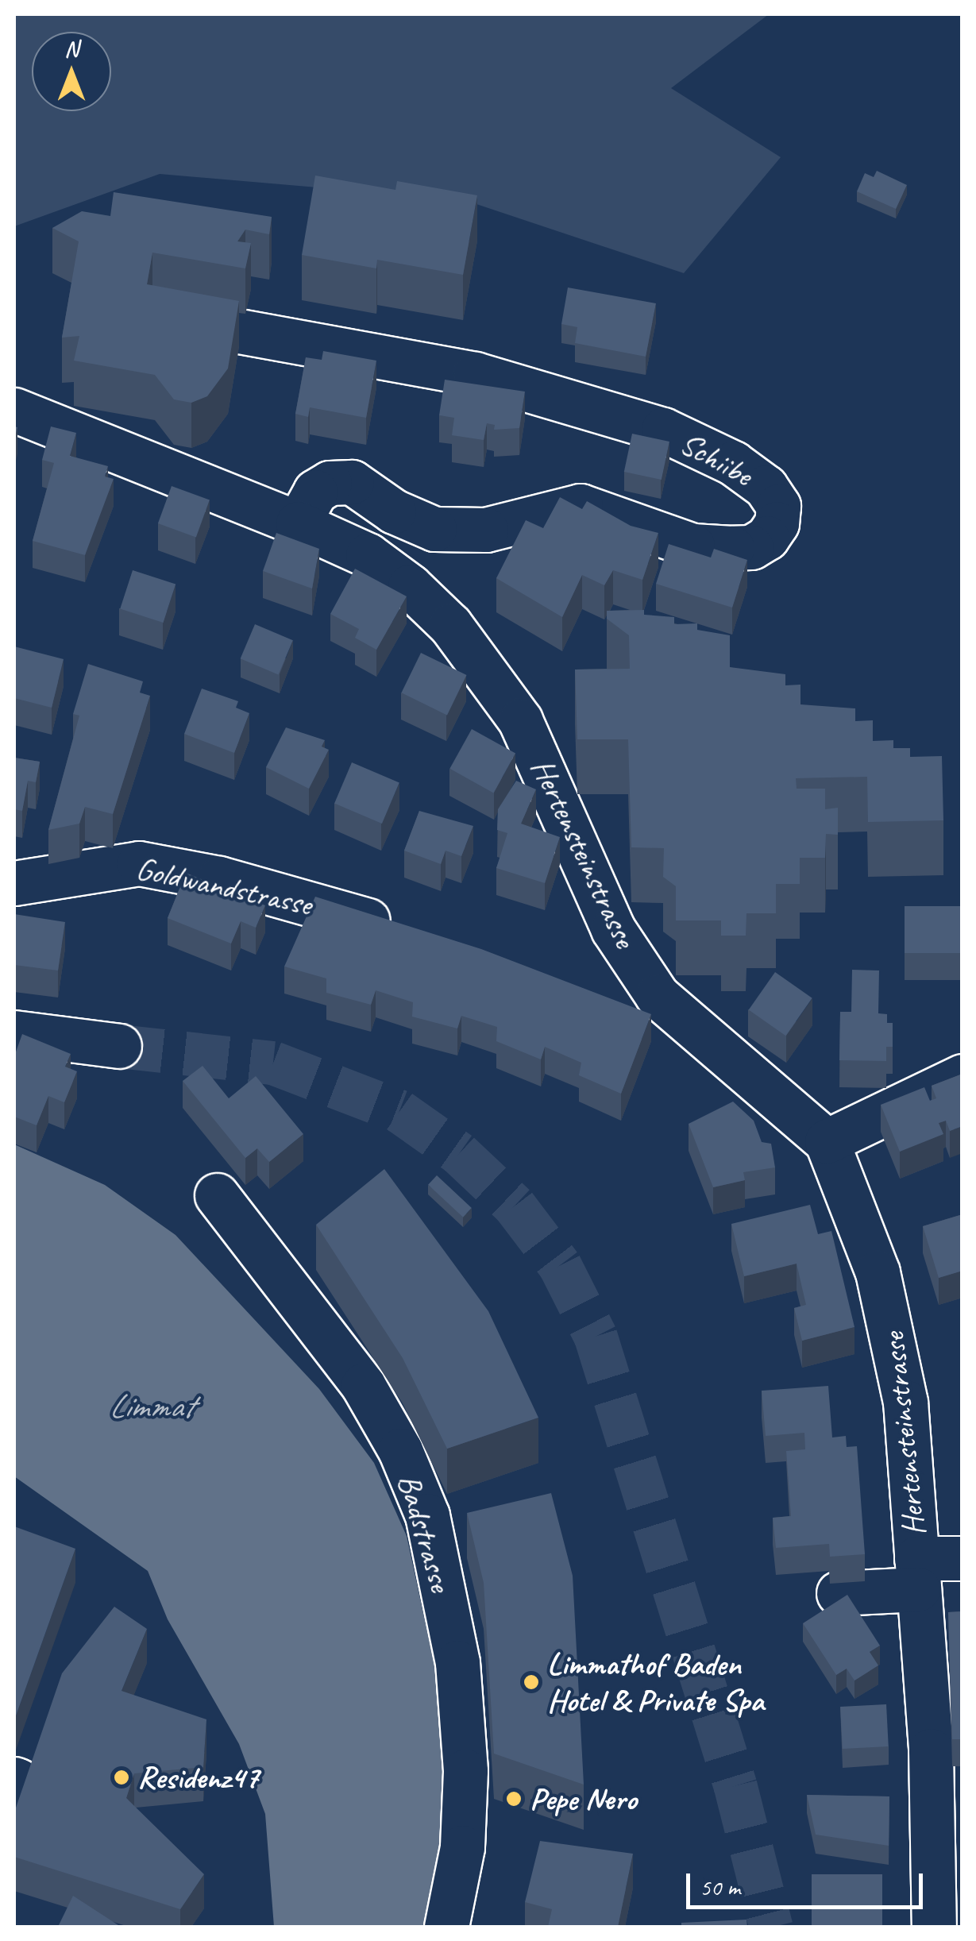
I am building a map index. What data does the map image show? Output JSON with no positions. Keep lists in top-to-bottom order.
{
  "streets": {
    "street": [
      "Schiibe",
      "Hertensteinstrasse",
      "Goldwandstrasse",
      "Badstrasse"
    ]
  },
  "crossings": [
    ["Schiibe", "Hertensteinstrasse"]
  ],
  "water": ["Limmat"],
  "places": ["Limmathof Baden Hotel & Private Spa", "Residenz47", "Pepe Nero"],
  "scale_bar": "50 m",
  "north": "top"
}
